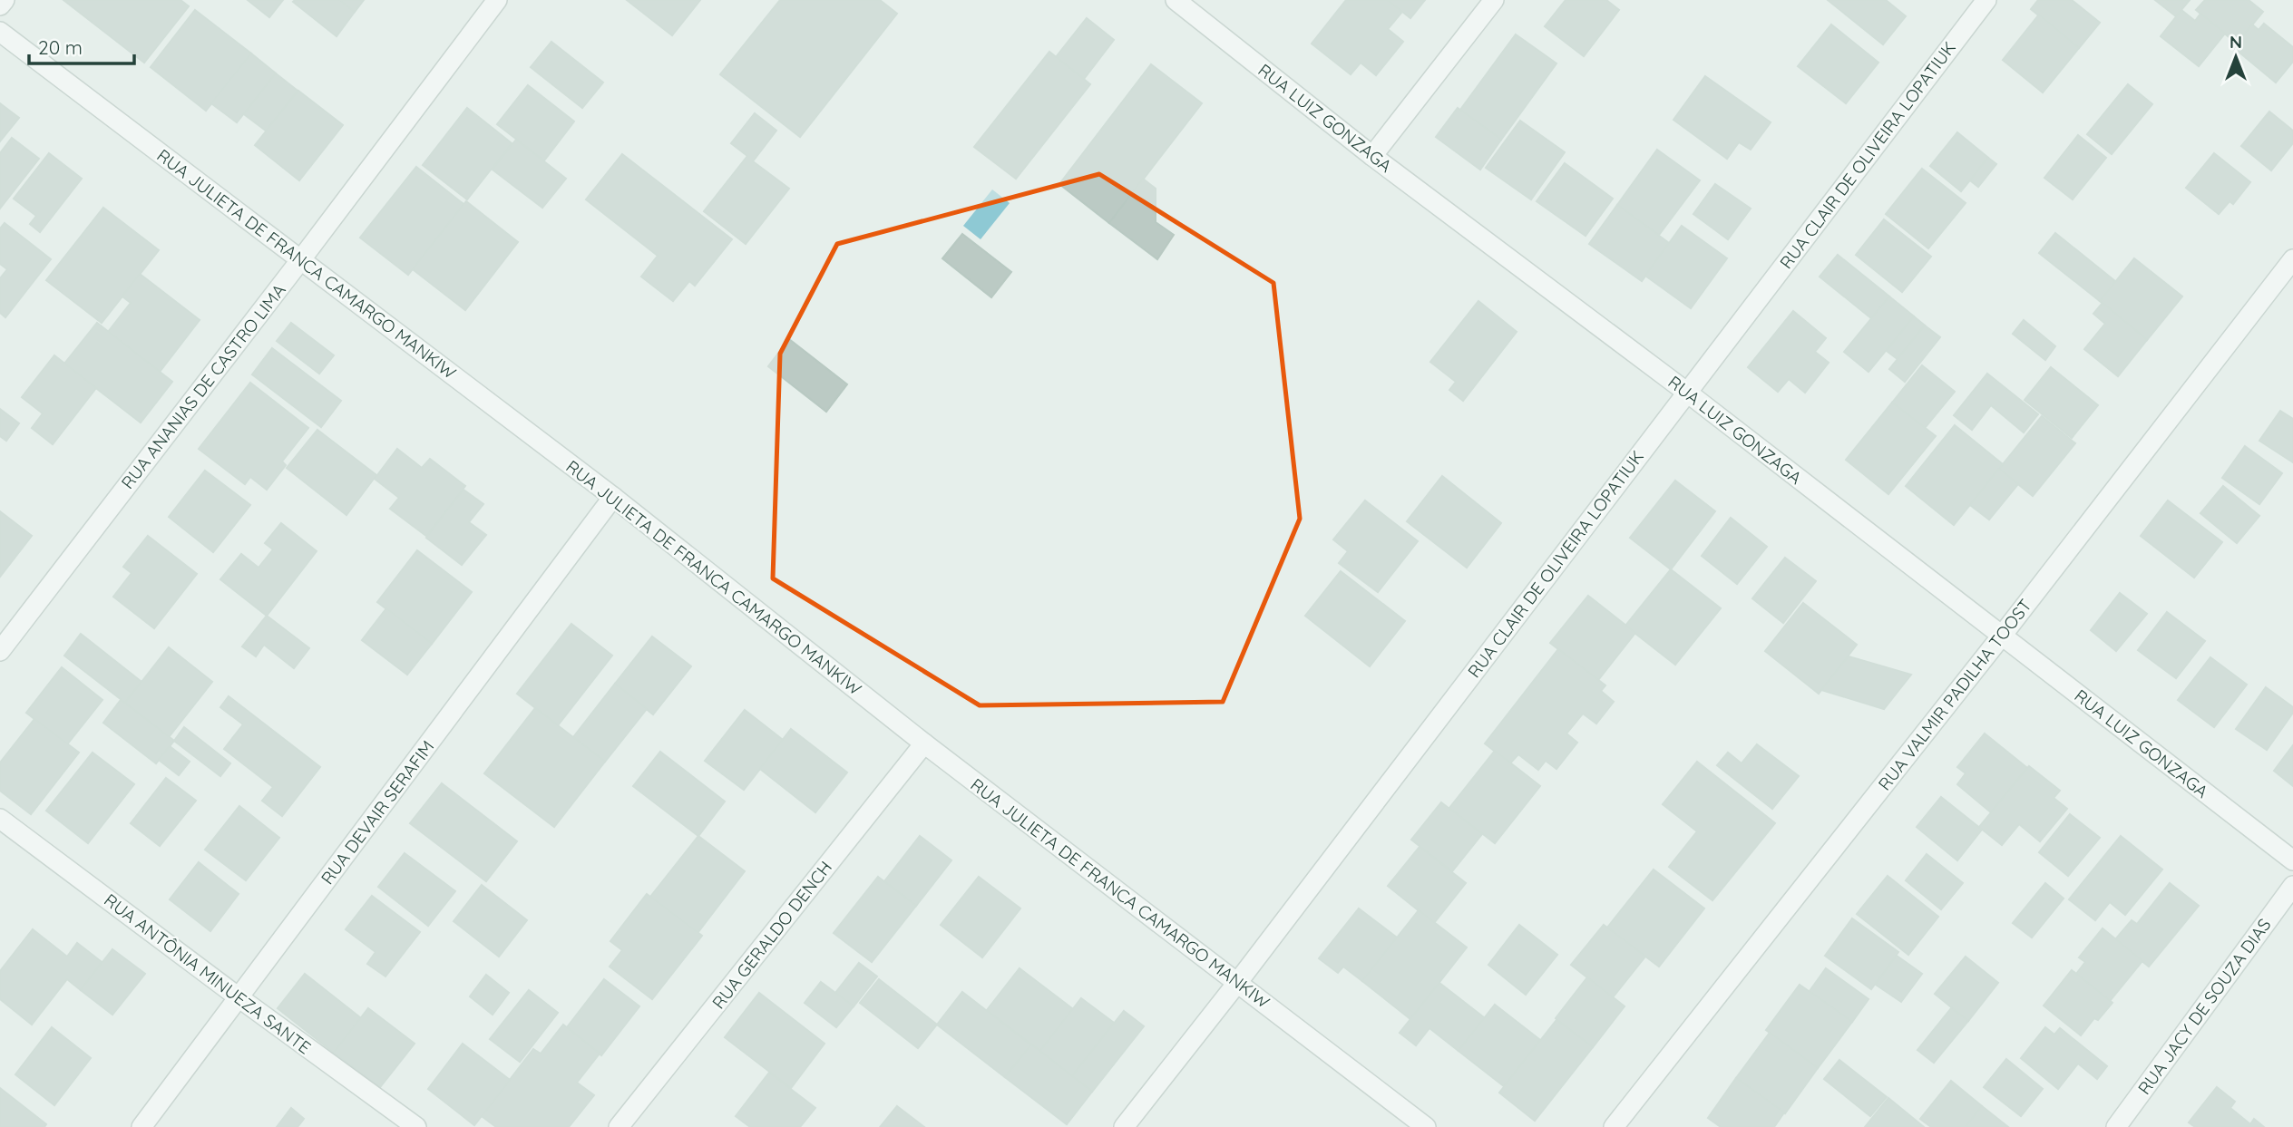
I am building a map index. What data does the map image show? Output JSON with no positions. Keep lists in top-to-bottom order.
{
  "streets": {
    "street": [
      "RUA LUIZ GONZAGA",
      "RUA CLAIR DE OLIVEIRA LOPATIUK",
      "RUA JULIETA DE FRANCA CAMARGO MANKIW",
      "RUA ANANIAS DE CASTRO LIMA",
      "RUA VALMIR PADILHA TOOST",
      "RUA DEVAIR SERAFIM",
      "RUA GERALDO DENCH",
      "RUA ANTÔNIA MINUEZA SANTE",
      "RUA JACY DE SOUZA DIAS"
    ]
  },
  "crossings": [
    ["RUA LUIZ GONZAGA", "RUA CLAIR DE OLIVEIRA LOPATIUK"],
    ["RUA LUIZ GONZAGA", "RUA VALMIR PADILHA TOOST"],
    ["RUA CLAIR DE OLIVEIRA LOPATIUK", "RUA JULIETA DE FRANCA CAMARGO MANKIW"],
    ["RUA JULIETA DE FRANCA CAMARGO MANKIW", "RUA ANANIAS DE CASTRO LIMA"],
    ["RUA JULIETA DE FRANCA CAMARGO MANKIW", "RUA DEVAIR SERAFIM"],
    ["RUA JULIETA DE FRANCA CAMARGO MANKIW", "RUA GERALDO DENCH"],
    ["RUA DEVAIR SERAFIM", "RUA ANTÔNIA MINUEZA SANTE"]
  ],
  "scale_bar": "20 m",
  "north": "top"
}
